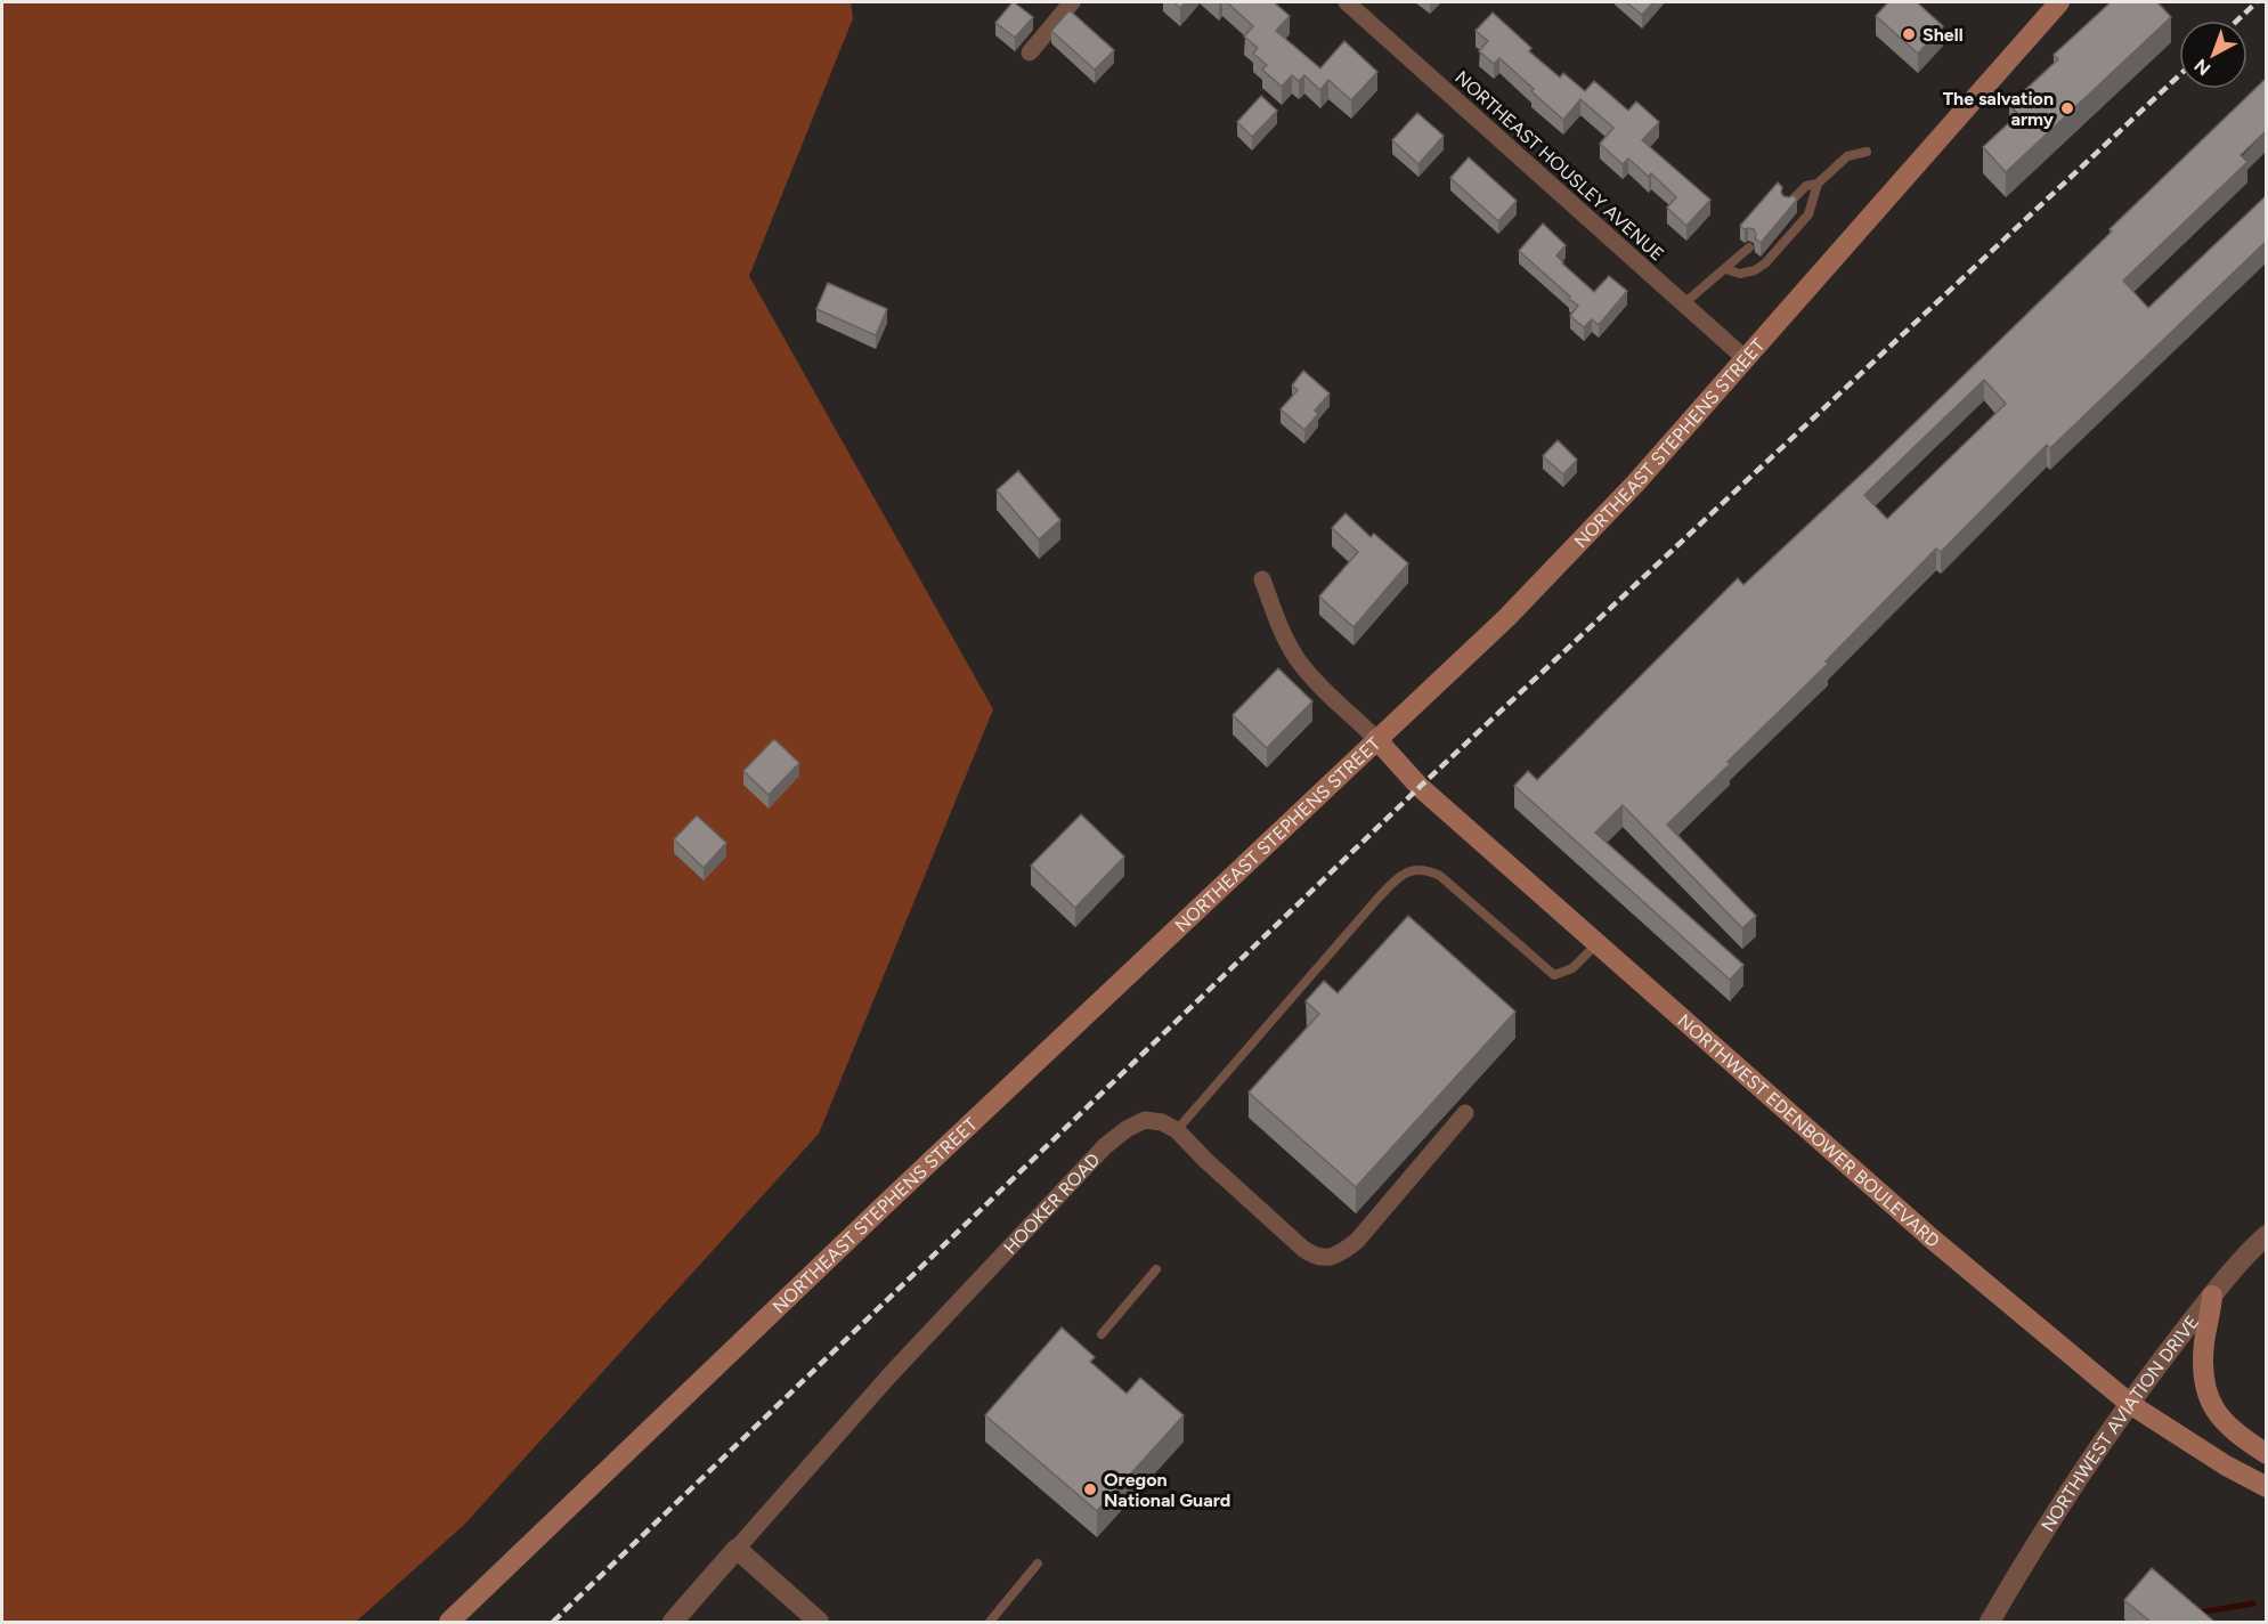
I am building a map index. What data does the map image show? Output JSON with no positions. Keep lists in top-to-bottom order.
{
  "streets": {
    "main road": ["NORTHEAST STEPHENS STREET", "NORTHWEST EDENBOWER BOULEVARD"],
    "street": ["NORTHEAST HOUSLEY AVENUE", "HOOKER ROAD", "NORTHWEST AVIATION DRIVE"]
  },
  "crossings": [
    ["NORTHEAST HOUSLEY AVENUE", "NORTHEAST STEPHENS STREET"],
    ["NORTHEAST STEPHENS STREET", "NORTHWEST EDENBOWER BOULEVARD"],
    ["NORTHWEST EDENBOWER BOULEVARD", "NORTHWEST AVIATION DRIVE"]
  ],
  "places": ["Shell", "The salvation army", "Oregon National Guard"],
  "north": "bottom left"
}
